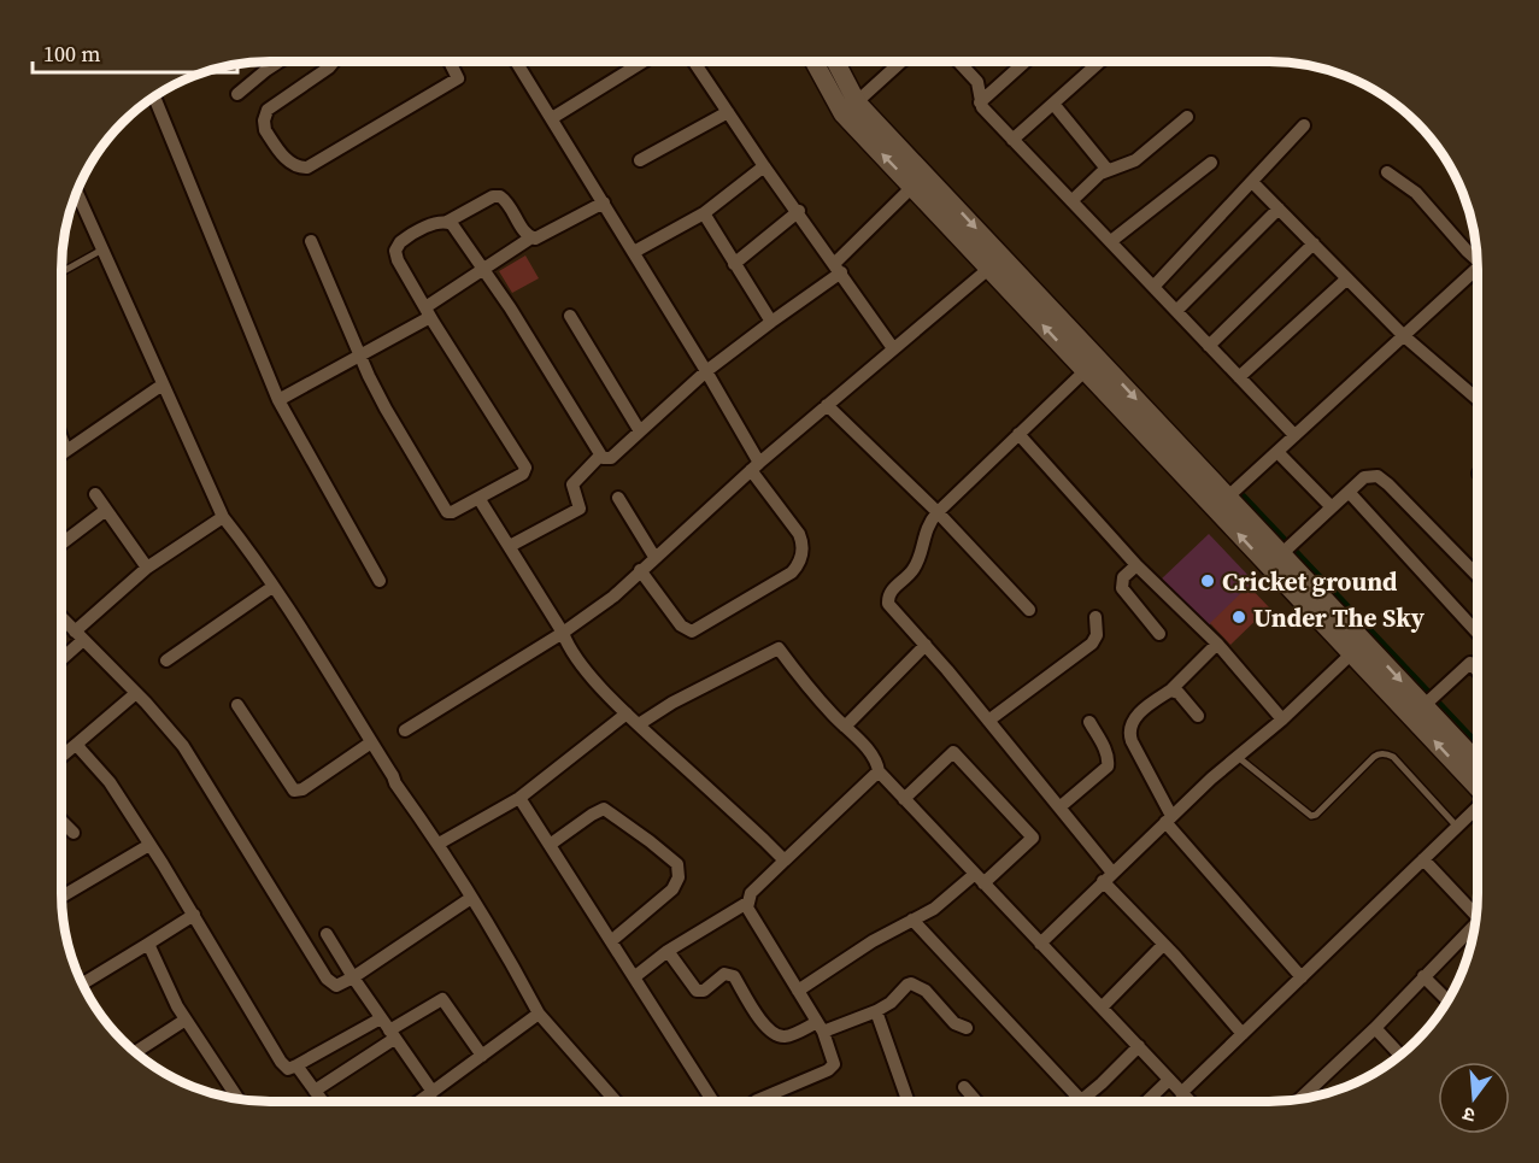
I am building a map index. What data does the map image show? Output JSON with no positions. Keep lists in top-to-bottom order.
{
  "places": ["Cricket ground", "Under The Sky"],
  "scale_bar": "100 m",
  "north": "bottom"
}
